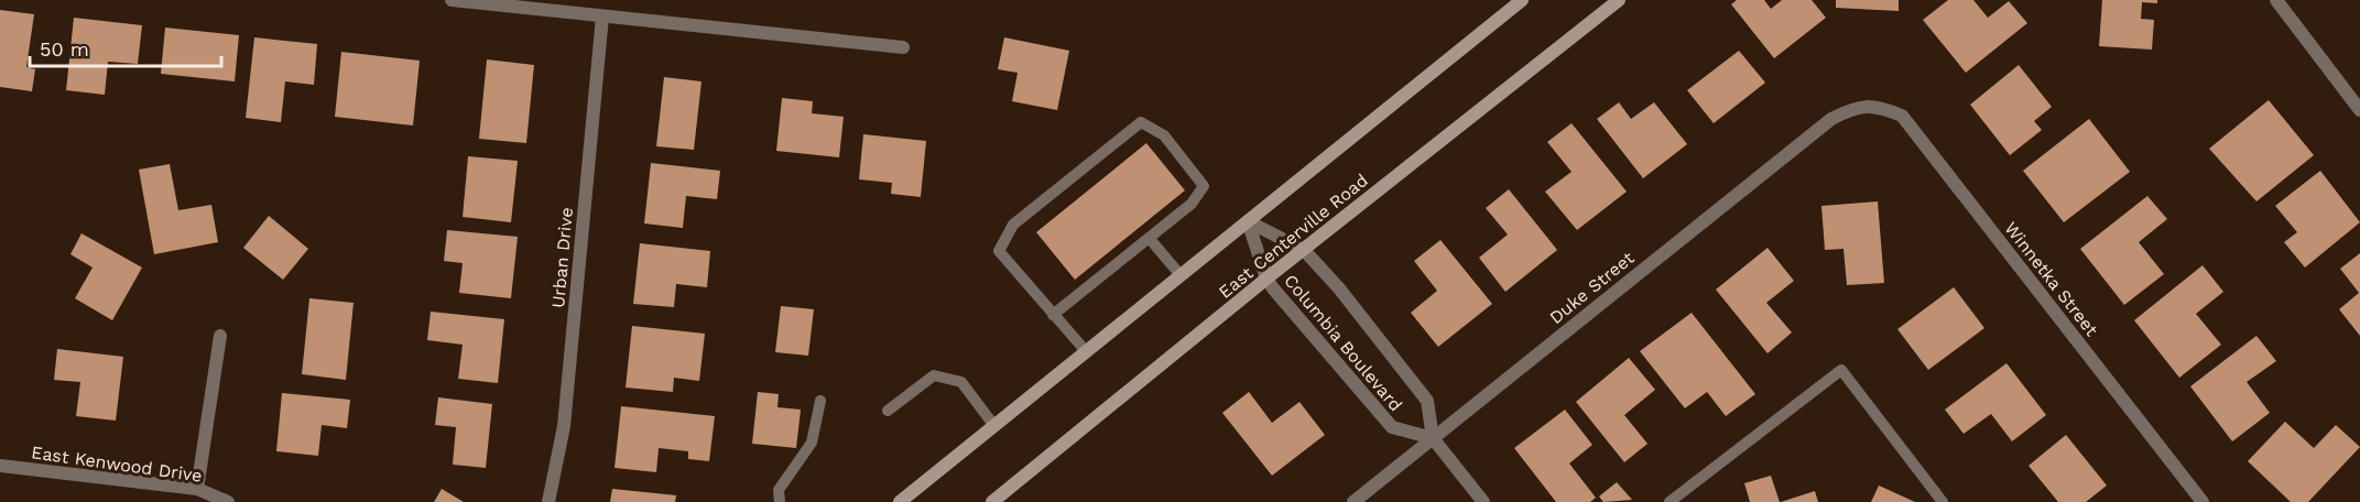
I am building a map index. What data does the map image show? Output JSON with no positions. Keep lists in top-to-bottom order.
{
  "streets": {
    "main road": ["East Centerville Road"],
    "street": [
      "Urban Drive",
      "Winnetka Street",
      "Duke Street",
      "Columbia Boulevard",
      "East Kenwood Drive"
    ]
  },
  "crossings": [
    ["East Centerville Road", "Columbia Boulevard"],
    ["Winnetka Street", "Duke Street"],
    ["Duke Street", "Columbia Boulevard"]
  ],
  "scale_bar": "50 m"
}
